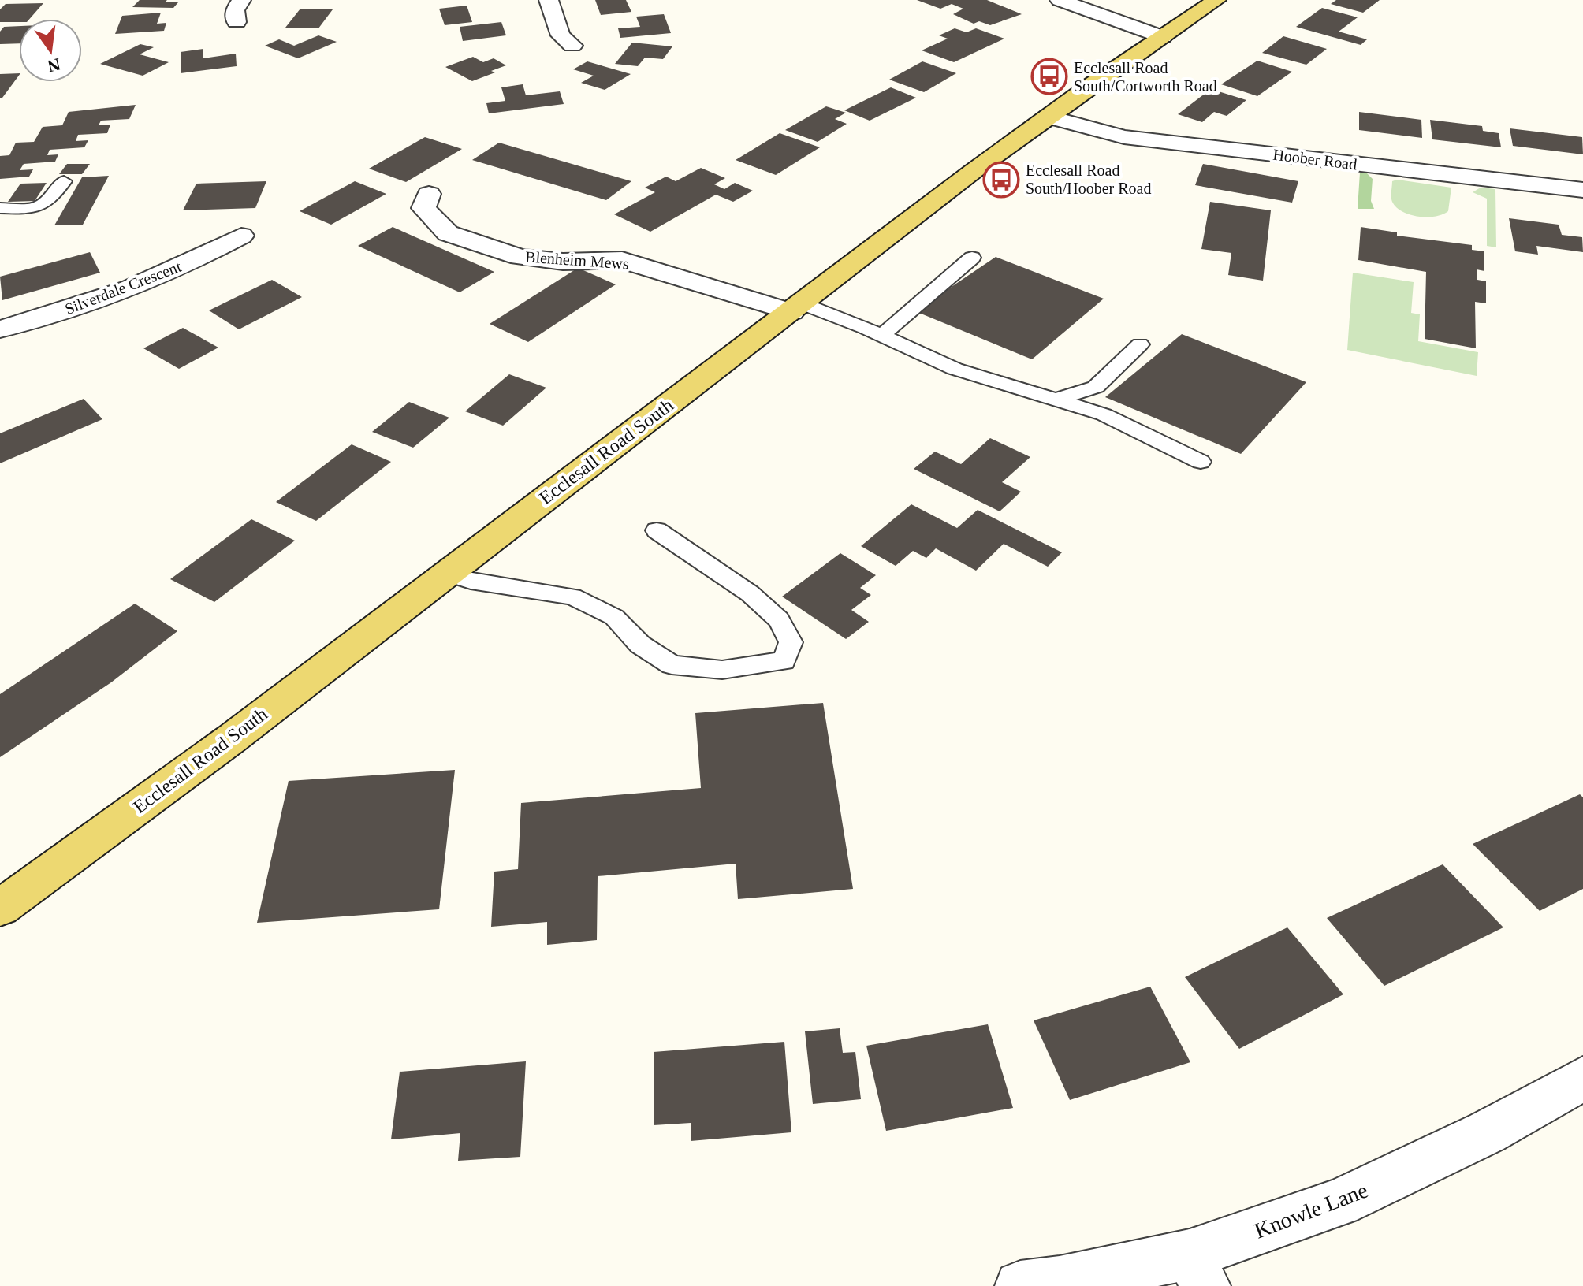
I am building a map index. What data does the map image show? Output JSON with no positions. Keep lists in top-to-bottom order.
{
  "streets": {
    "main road": ["Ecclesall Road South"],
    "street": [
      "Hoober Road",
      "Blenheim Mews",
      "Silverdale Crescent",
      "Knowle Lane"
    ]
  },
  "crossings": [
    ["Hoober Road", "Ecclesall Road South"],
    ["Blenheim Mews", "Ecclesall Road South"]
  ],
  "places": {
    "bus stop": ["Ecclesall Road South/Cortworth Road", "Ecclesall Road South/Hoober Road"]
  },
  "north": "bottom"
}
